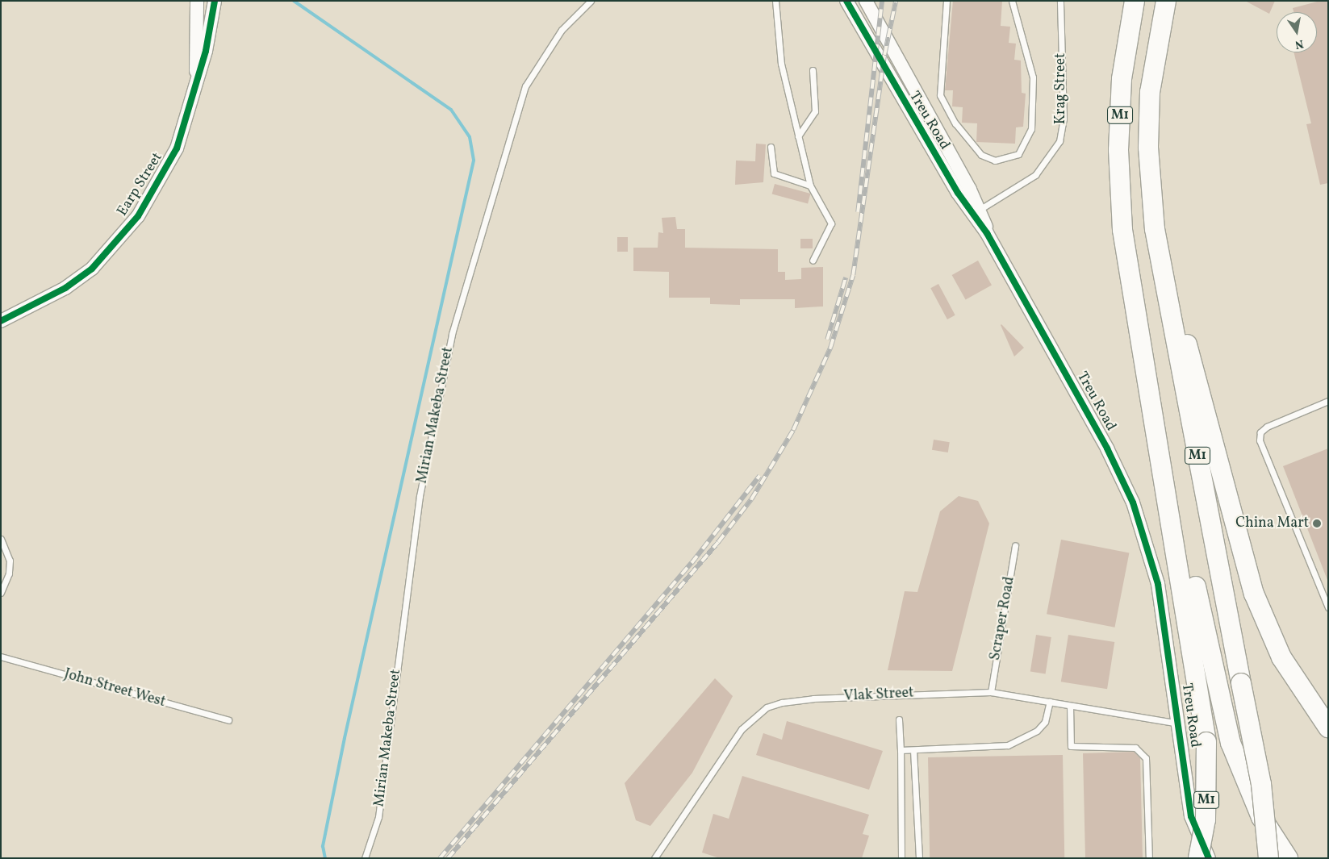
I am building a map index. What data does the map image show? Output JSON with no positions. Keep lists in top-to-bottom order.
{
  "streets": {
    "highway": ["M1"],
    "street": ["Treu Road", "Earp Street"],
    "lane": [
      "Krag Street",
      "Mirian Makeba Street",
      "Scraper Road",
      "John Street West",
      "Vlak Street"
    ]
  },
  "crossings": [
    ["Krag Street", "Treu Road"],
    ["Treu Road", "Vlak Street"],
    ["Scraper Road", "Vlak Street"]
  ],
  "places": ["China Mart"],
  "north": "bottom"
}
